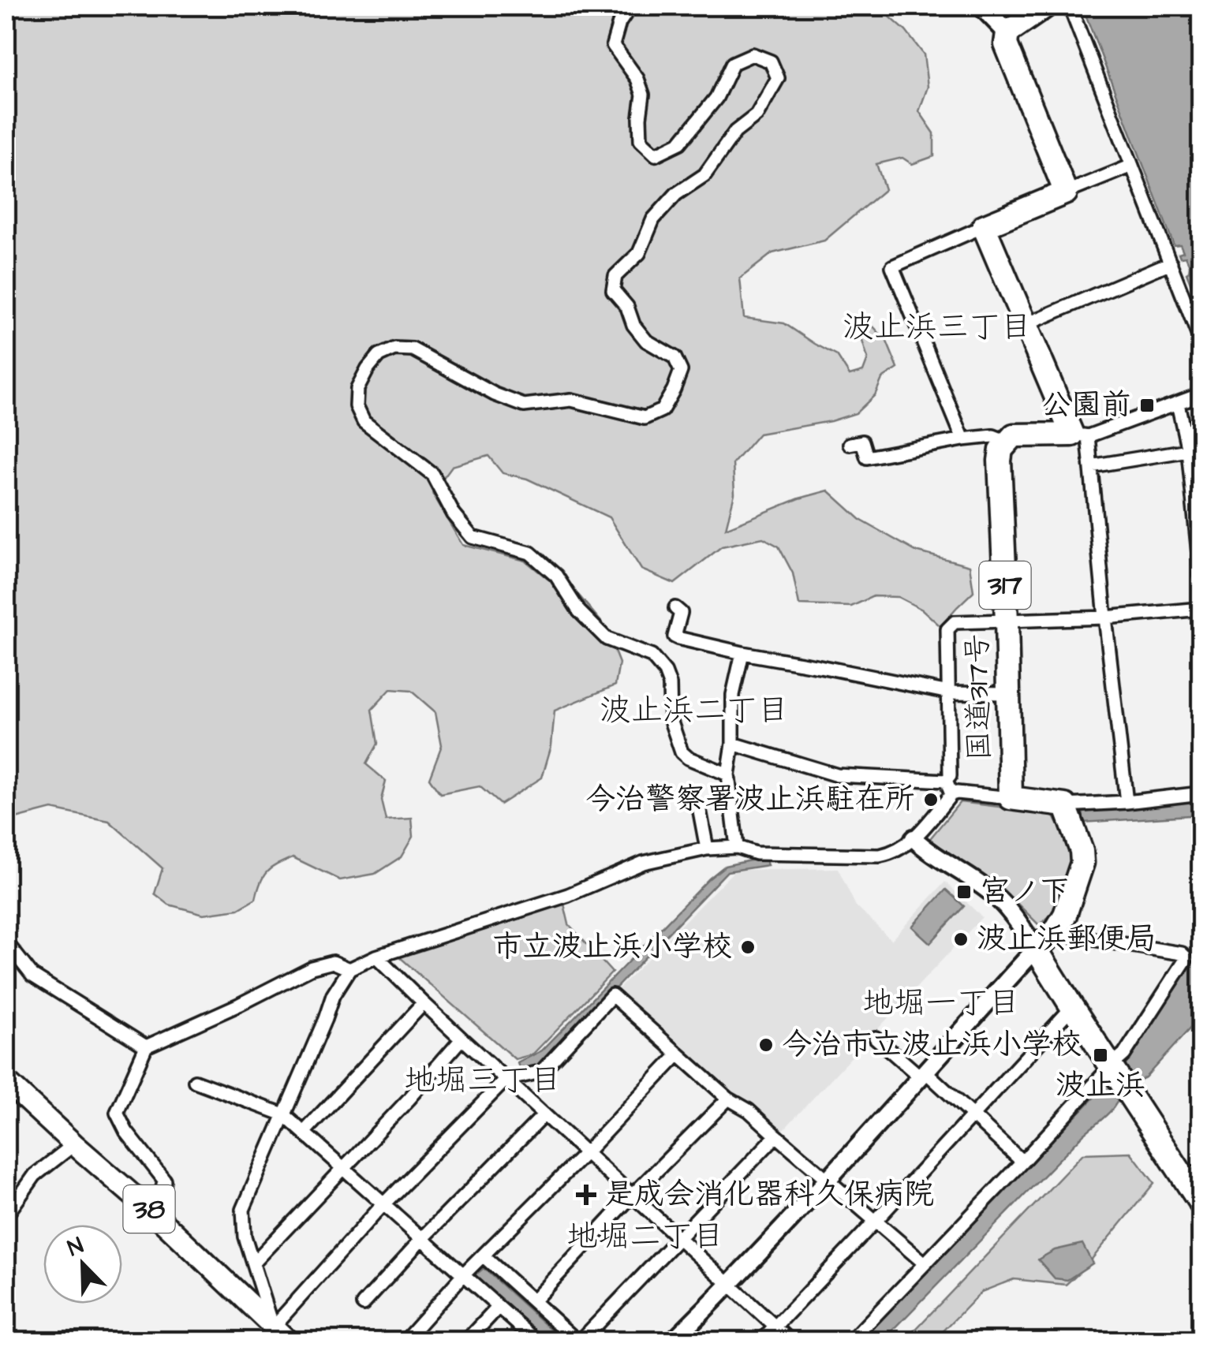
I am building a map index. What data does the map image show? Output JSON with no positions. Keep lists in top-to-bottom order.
{
  "streets": {
    "highway": ["317", "国道317号"],
    "main road": ["38"]
  },
  "districts": [
    "波止浜三丁目",
    "波止浜二丁目",
    "地堀一丁目",
    "地堀三丁目",
    "地堀二丁目"
  ],
  "places": {
    "transit": ["公園前", "宮ノ下", "波止浜"],
    "other": [
      "今治警察署波止浜駐在所",
      "波止浜郵便局",
      "市立波止浜小学校",
      "今治市立波止浜小学校"
    ],
    "health": ["是成会消化器科久保病院"]
  },
  "north": "top left"
}
